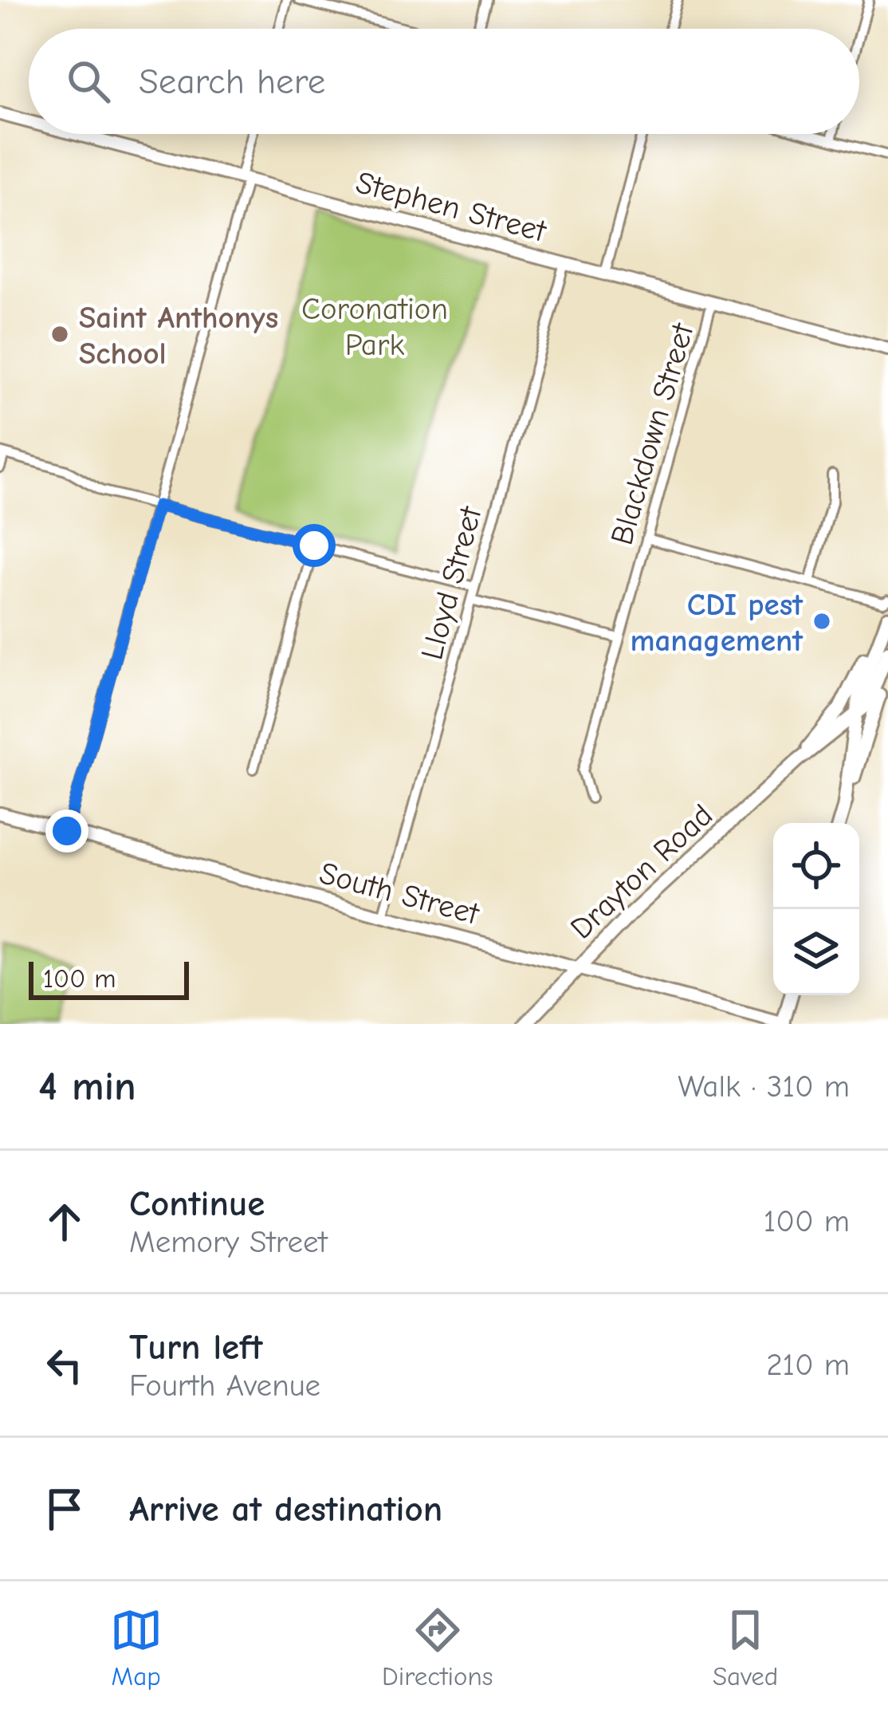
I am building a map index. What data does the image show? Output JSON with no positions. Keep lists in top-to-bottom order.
{
  "streets": {
    "main road": ["Drayton Road"],
    "street": [
      "Stephen Street",
      "Blackdown Street",
      "Lloyd Street",
      "South Street"
    ]
  },
  "crossings": [
    ["Stephen Street", "Blackdown Street"],
    ["Stephen Street", "Lloyd Street"],
    ["Lloyd Street", "South Street"],
    ["Drayton Road", "South Street"]
  ],
  "parks": ["Coronation Park"],
  "places": ["Saint Anthonys School", "CDI pest management"],
  "scale_bar": "100 m",
  "page": {
    "search": "Search here",
    "scale": "100 m",
    "heading": ["4 min", "Walk · 310 m"],
    "list": [
      ["Continue", "Memory Street", "100 m"],
      ["Turn left", "Fourth Avenue", "210 m"],
      "Arrive at destination"
    ],
    "nav": ["Map", "Directions", "Saved"]
  }
}
